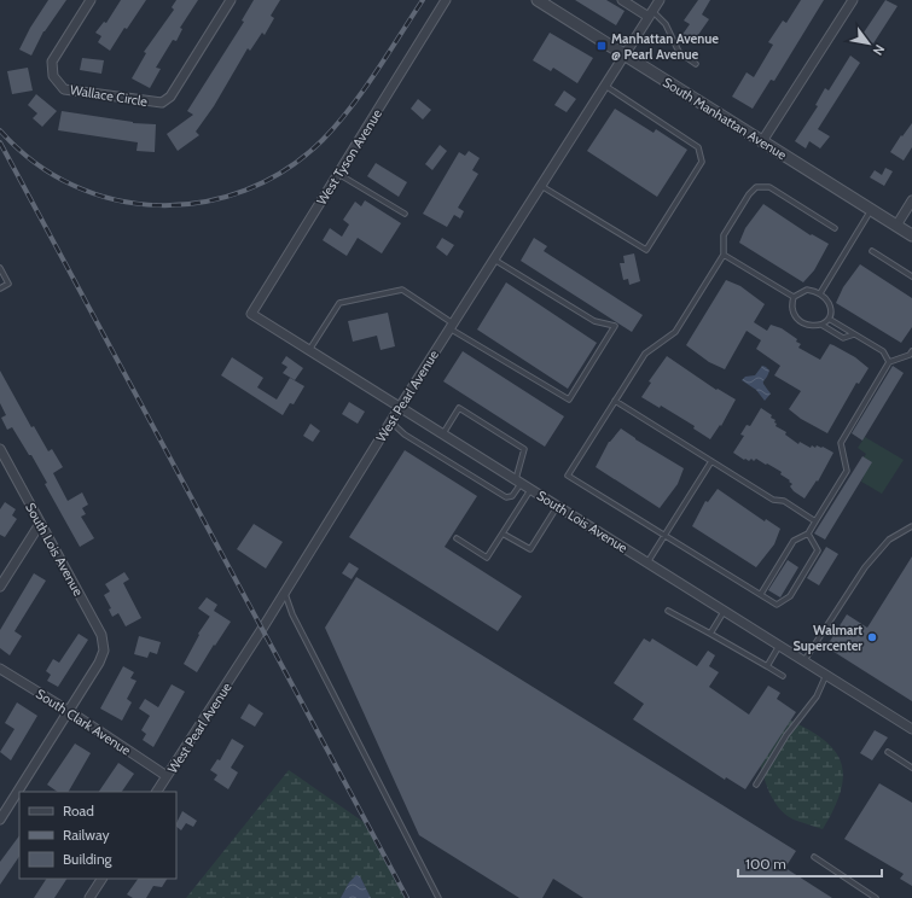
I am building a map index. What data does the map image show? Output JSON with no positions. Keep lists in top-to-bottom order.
{
  "streets": {
    "street": [
      "Wallace Circle",
      "South Manhattan Avenue",
      "West Tyson Avenue",
      "West Pearl Avenue",
      "South Lois Avenue",
      "South Clark Avenue"
    ]
  },
  "crossings": [
    ["South Manhattan Avenue", "West Pearl Avenue"],
    ["West Tyson Avenue", "South Lois Avenue"],
    ["West Pearl Avenue", "South Lois Avenue"],
    ["West Pearl Avenue", "South Clark Avenue"],
    ["South Lois Avenue", "South Clark Avenue"]
  ],
  "places": {
    "transit": ["Manhattan Avenue @ Pearl Avenue"],
    "other": ["Walmart Supercenter"]
  },
  "legend": ["Road", "Railway", "Building"],
  "scale_bar": "100 m",
  "north": "bottom right"
}
